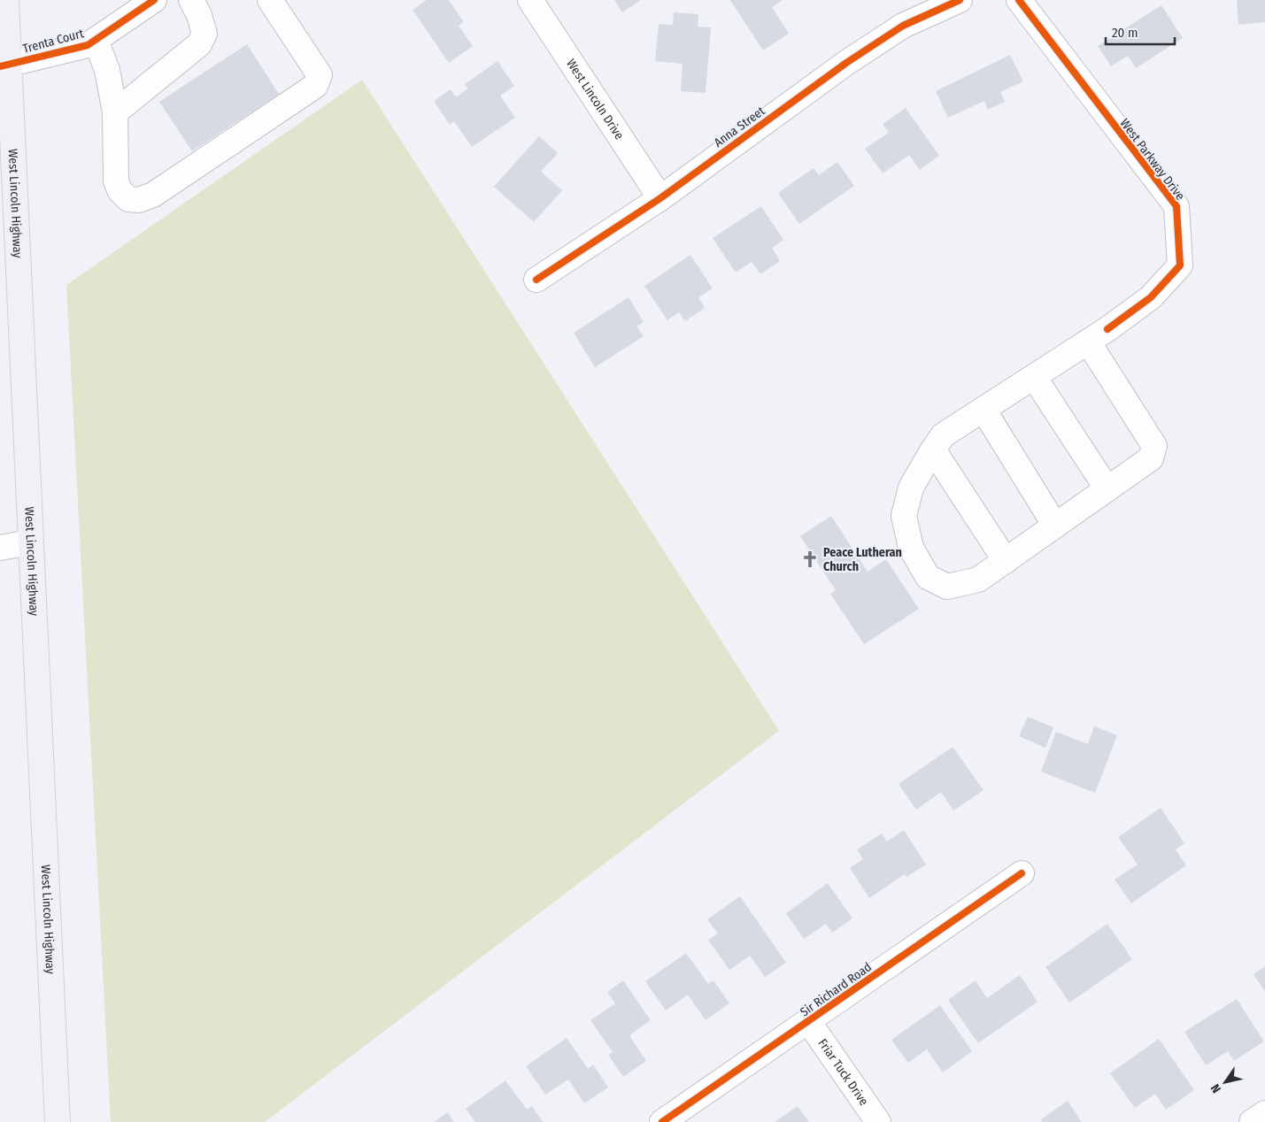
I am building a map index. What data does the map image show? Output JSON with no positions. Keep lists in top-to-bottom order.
{
  "streets": {
    "main road": ["West Lincoln Highway"],
    "street": [
      "Trenta Court",
      "West Lincoln Drive",
      "Anna Street",
      "West Parkway Drive",
      "Sir Richard Road",
      "Friar Tuck Drive"
    ]
  },
  "crossings": [
    ["Trenta Court", "West Lincoln Highway"],
    ["West Lincoln Drive", "Anna Street"],
    ["Sir Richard Road", "Friar Tuck Drive"]
  ],
  "places": {
    "church": ["Peace Lutheran Church"]
  },
  "scale_bar": "20 m",
  "north": "bottom left"
}
